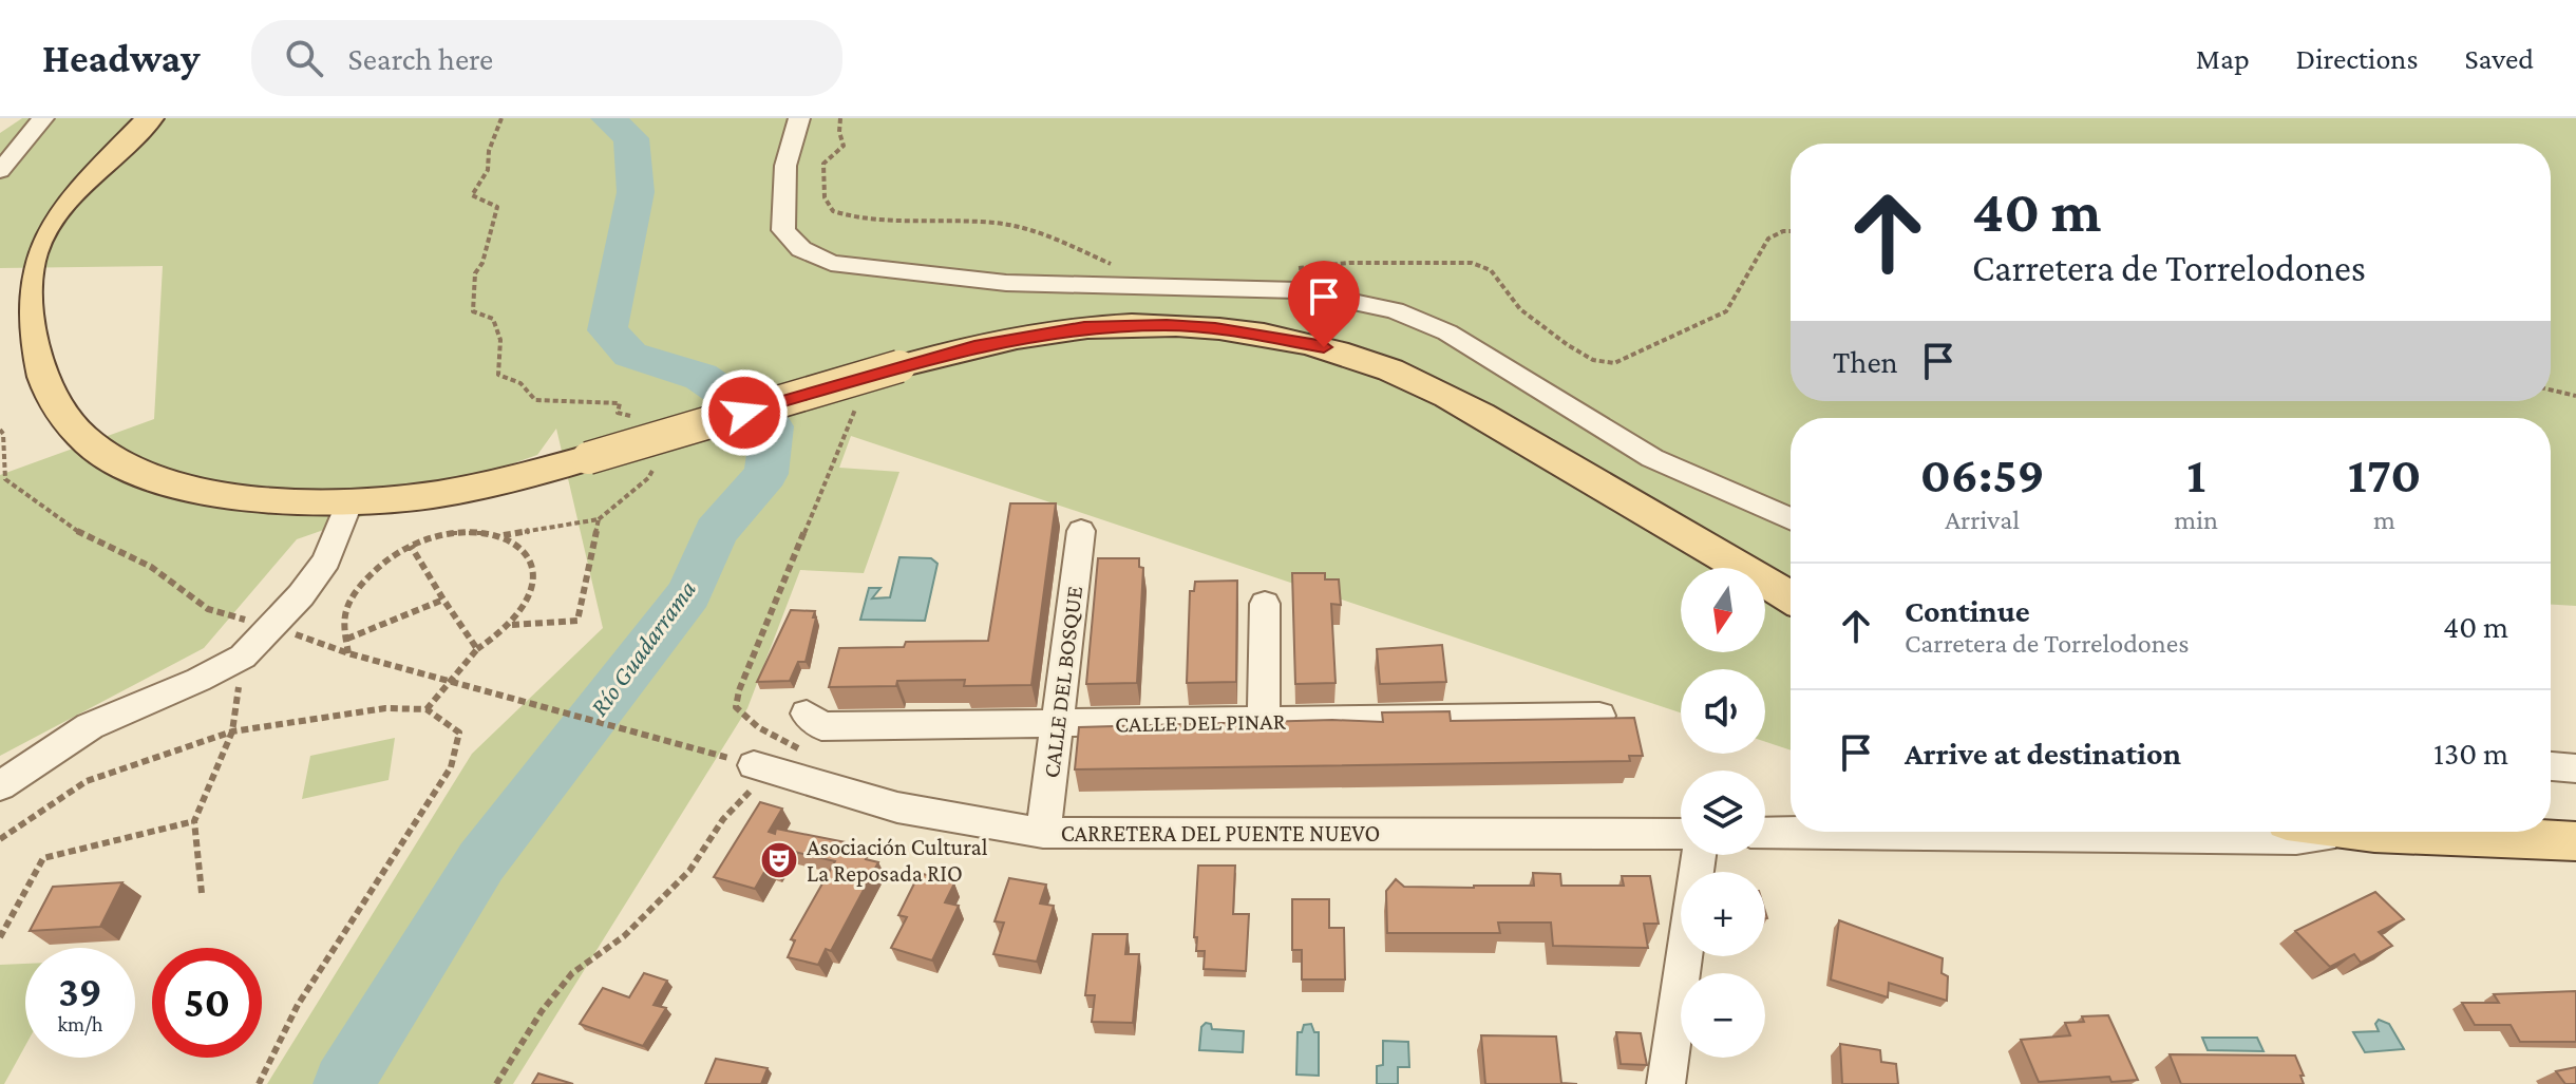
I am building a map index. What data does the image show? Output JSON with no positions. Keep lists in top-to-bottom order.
{
  "streets": {
    "street": ["CALLE DEL BOSQUE", "CALLE DEL PINAR", "CARRETERA DEL PUENTE NUEVO"]
  },
  "crossings": [
    ["CALLE DEL BOSQUE", "CALLE DEL PINAR"],
    ["CALLE DEL BOSQUE", "CARRETERA DEL PUENTE NUEVO"]
  ],
  "water": ["Río Guadarrama"],
  "places": {
    "theatre": ["Asociación Cultural La Reposada RIO"]
  },
  "north": "bottom",
  "page": {
    "header": "Headway",
    "search": "Search here",
    "nav": ["Map", "Directions", "Saved"],
    "turn": ["40 m", "Carretera de Torrelodones"],
    "then": "Then",
    "eta": [
      "06:59",
      "Arrival",
      "1",
      "min",
      "170",
      "m"
    ],
    "list": [
      {
        "name": "Continue",
        "note": "Carretera de Torrelodones",
        "value": "40 m"
      },
      {
        "name": "Arrive at destination",
        "value": "130 m"
      }
    ],
    "map_buttons": ["+", "−"],
    "speed": "39 km/h",
    "limit": "50"
  }
}
